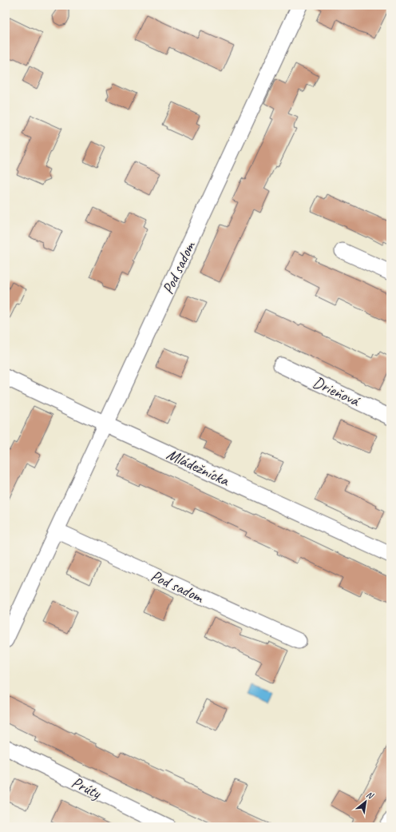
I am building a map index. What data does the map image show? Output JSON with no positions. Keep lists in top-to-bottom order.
{
  "streets": {
    "street": [
      "Pod sadom",
      "Drieňová",
      "Mládežnícka",
      "Prúty"
    ]
  },
  "crossings": [
    ["Pod sadom", "Mládežnícka"]
  ],
  "north": "top right"
}
